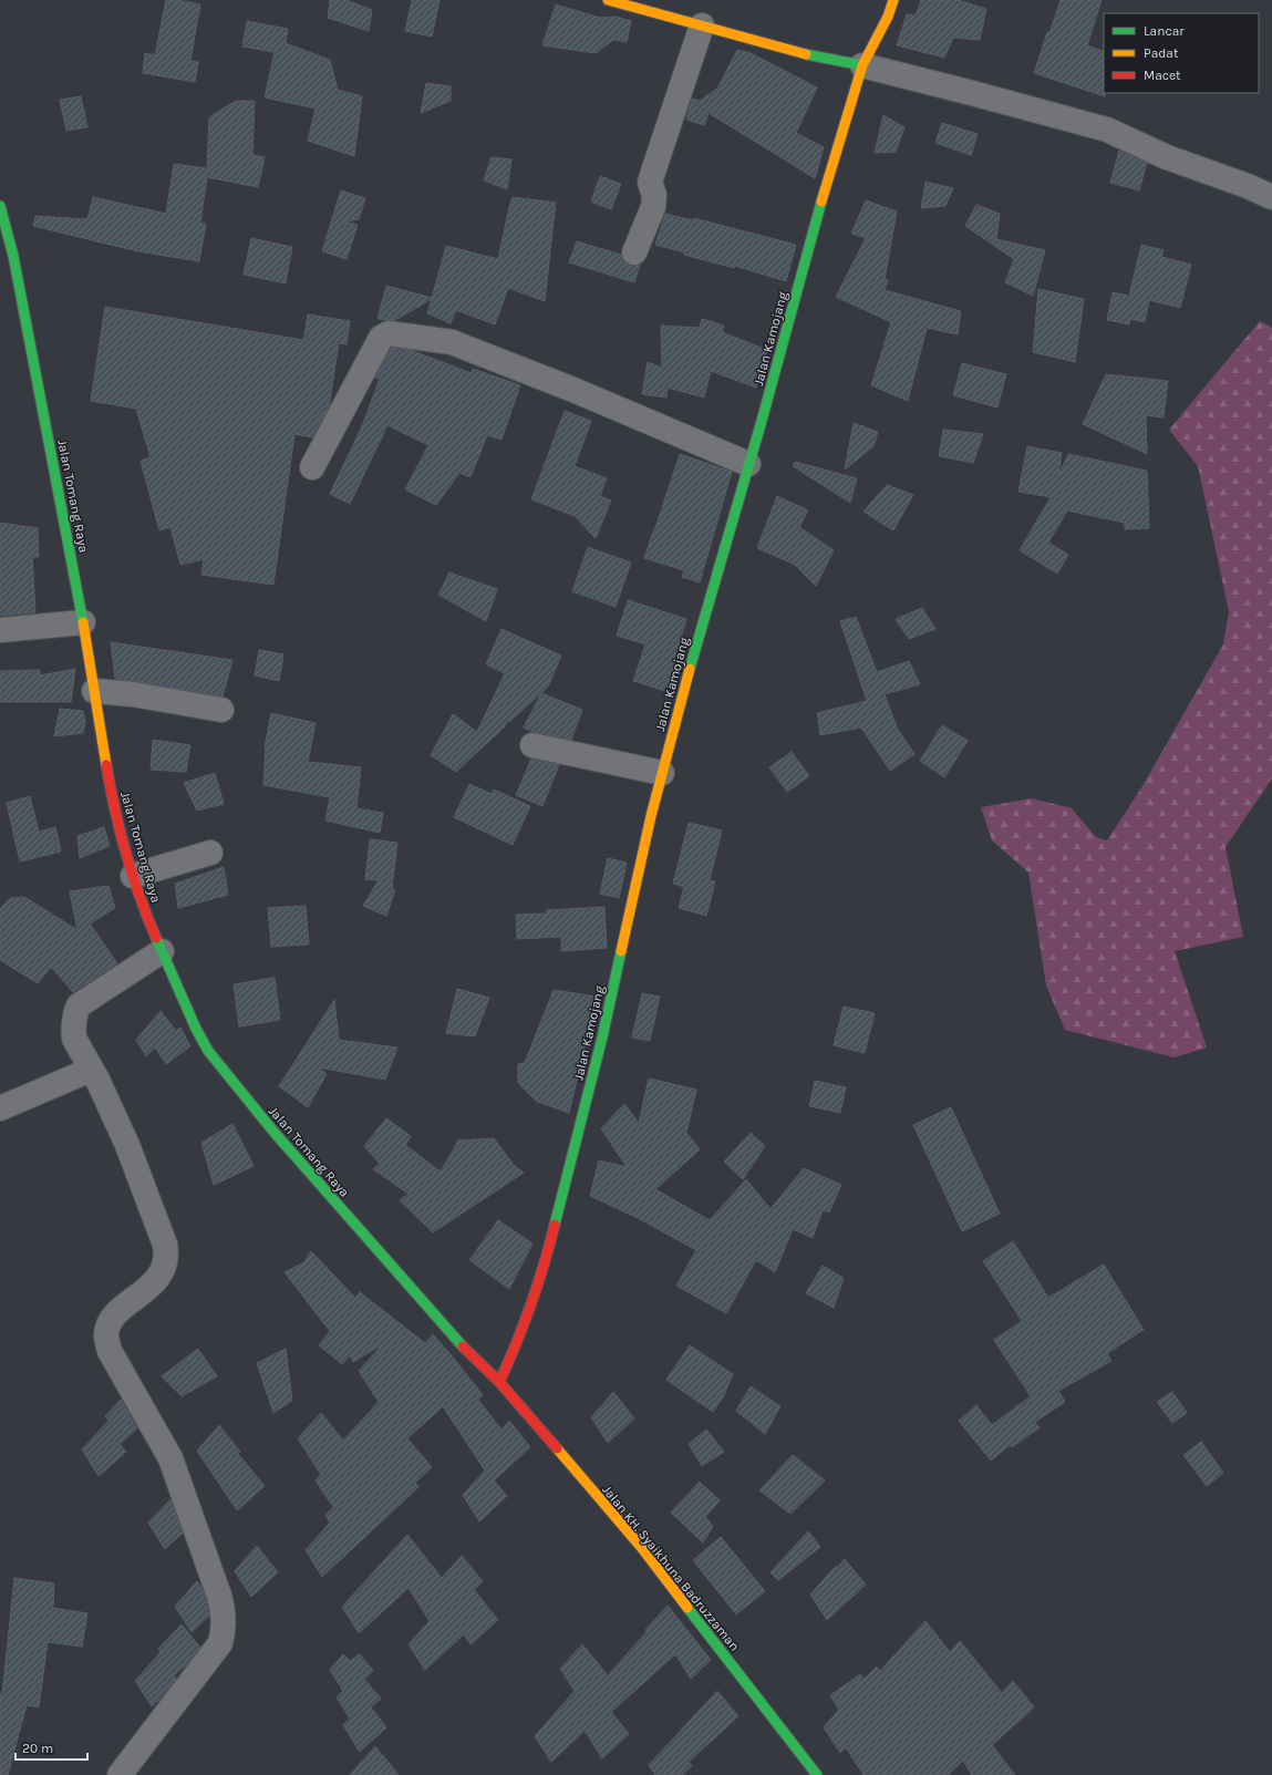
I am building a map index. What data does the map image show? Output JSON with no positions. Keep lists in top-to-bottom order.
{
  "streets": {
    "main road": ["Jalan Kamojang", "Jalan Tomang Raya", "Jalan KH. Syaikhuna Badruzzaman"]
  },
  "crossings": [
    ["Jalan Kamojang", "Jalan Tomang Raya"],
    ["Jalan Kamojang", "Jalan KH. Syaikhuna Badruzzaman"],
    ["Jalan Tomang Raya", "Jalan KH. Syaikhuna Badruzzaman"]
  ],
  "legend": ["Lancar", "Padat", "Macet"],
  "scale_bar": "20 m"
}
